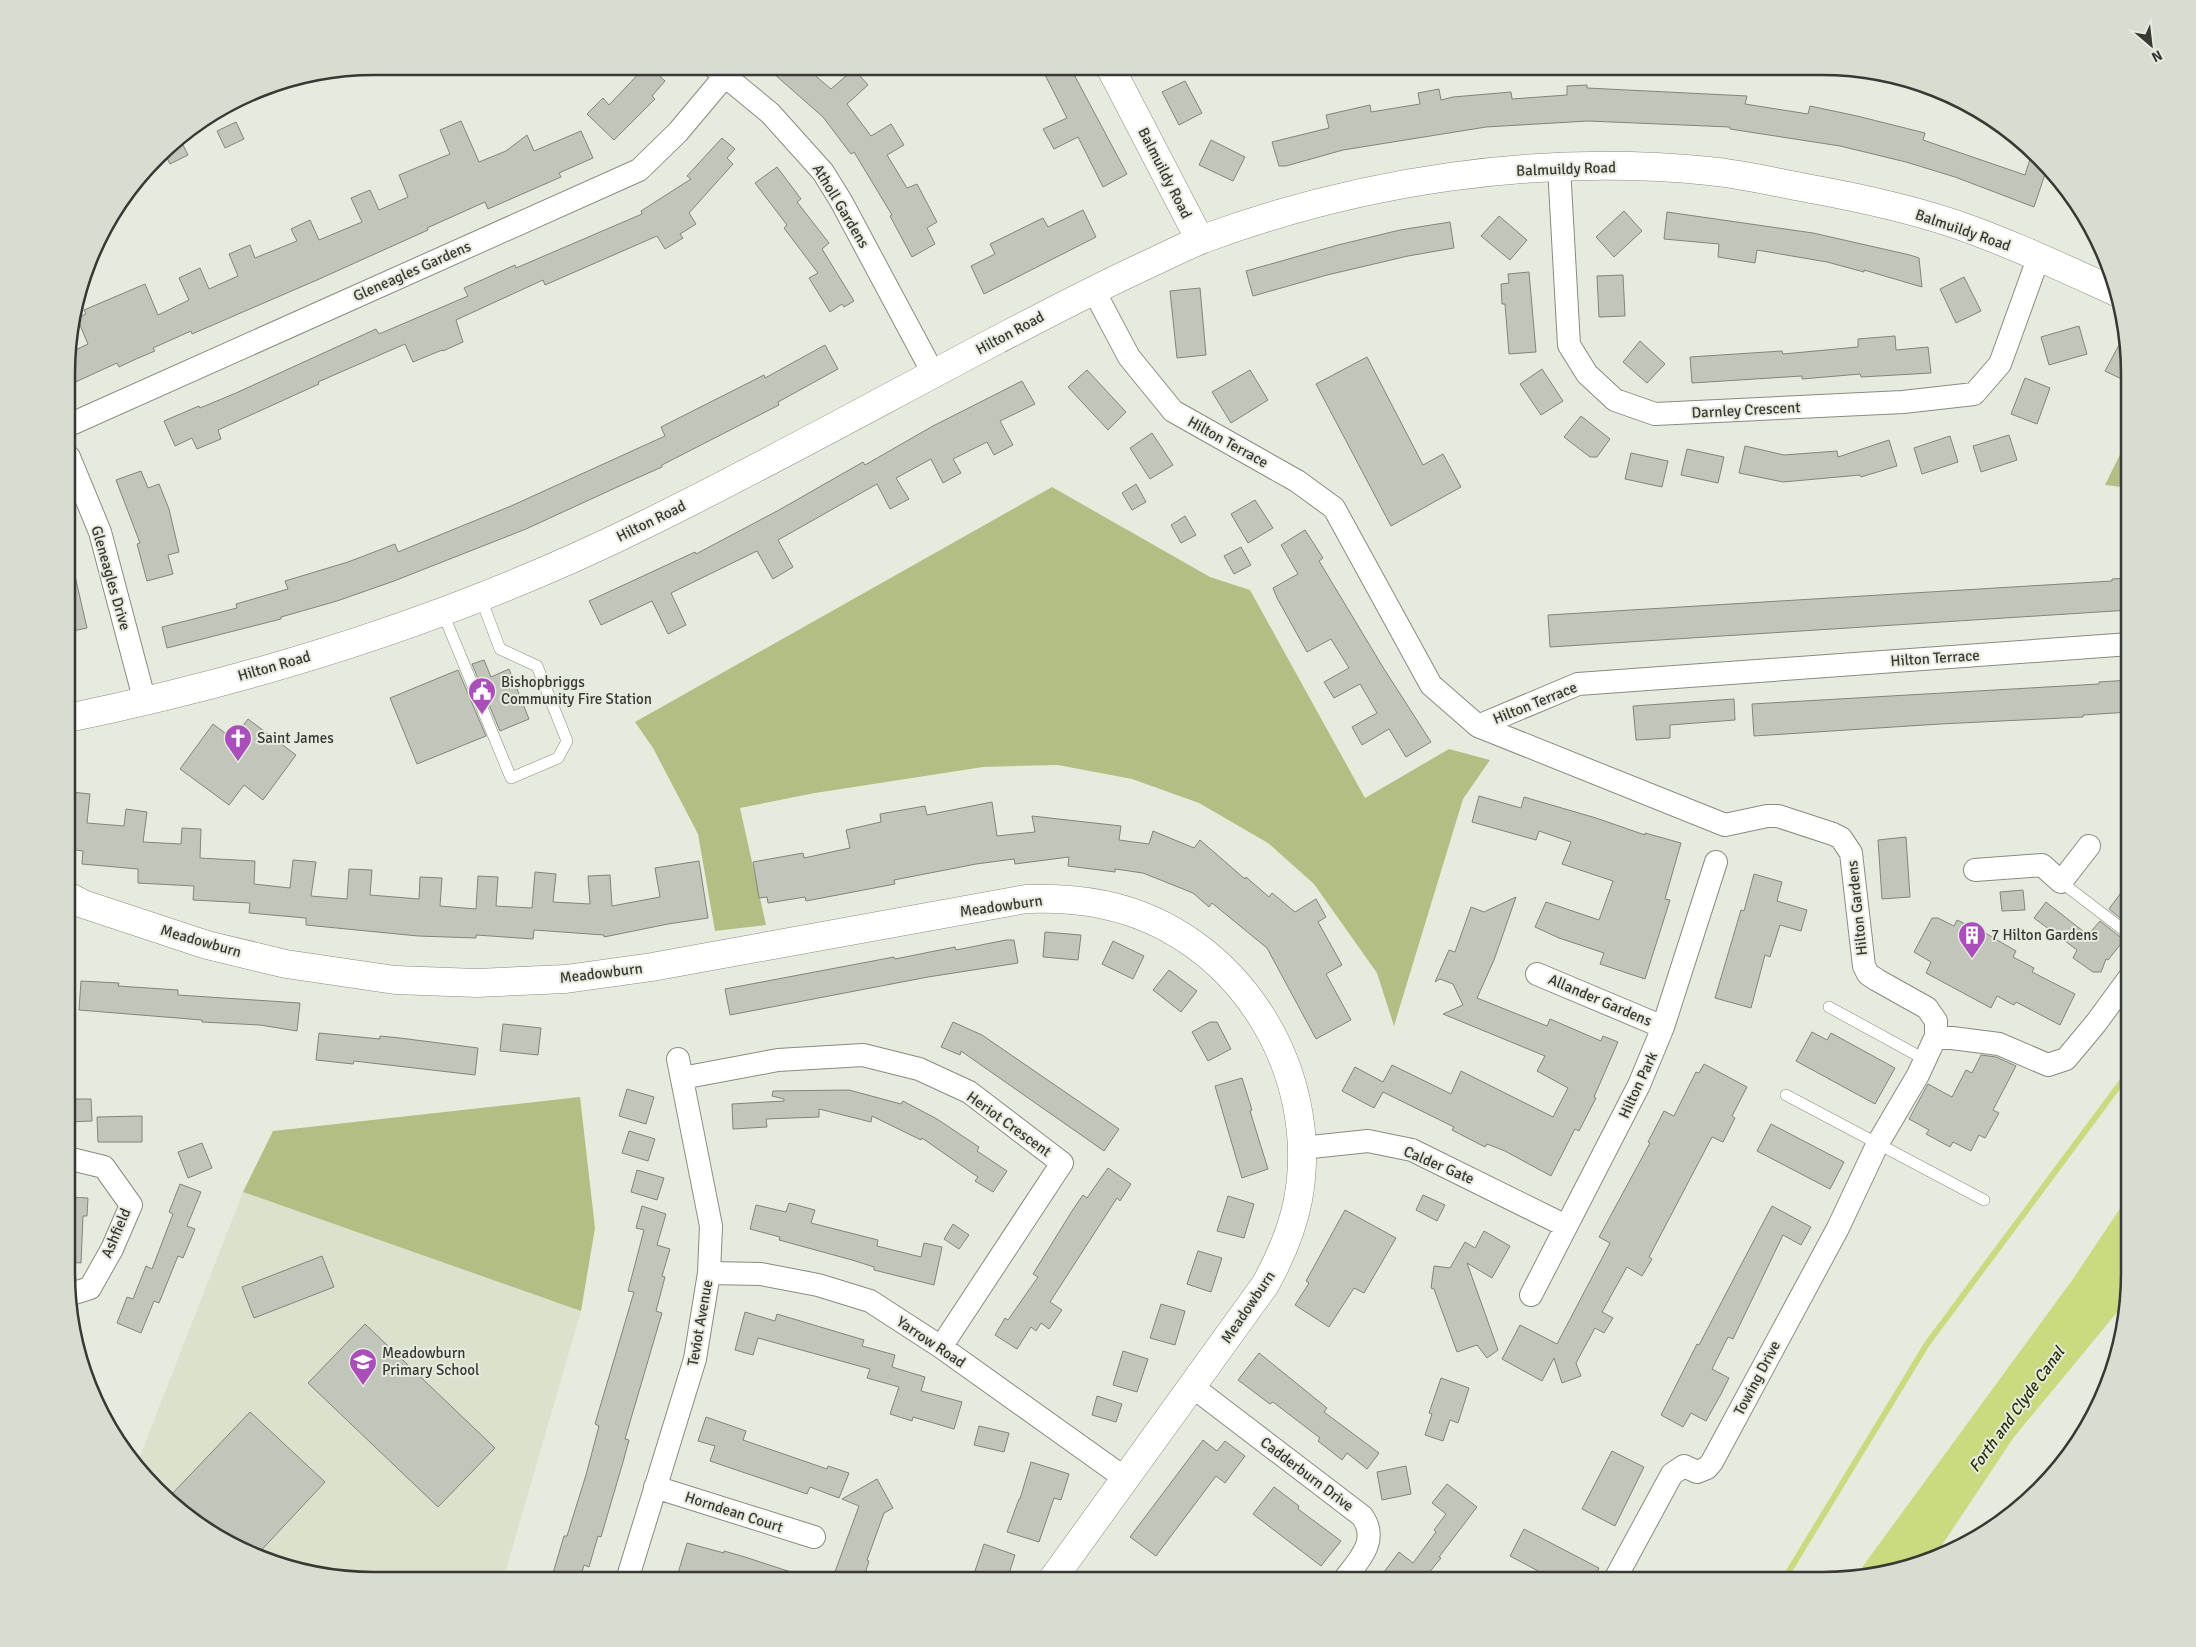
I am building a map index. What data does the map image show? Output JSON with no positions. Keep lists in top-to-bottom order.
{
  "streets": {
    "street": [
      "Balmuildy Road",
      "Atholl Gardens",
      "Gleneagles Gardens",
      "Hilton Road",
      "Darnley Crescent",
      "Hilton Terrace",
      "Gleneagles Drive",
      "Meadowburn",
      "Hilton Gardens",
      "Allander Gardens",
      "Hilton Park",
      "Heriot Crescent",
      "Calder Gate",
      "Ashfield",
      "Teviot Avenue",
      "Yarrow Road",
      "Towing Drive",
      "Cadderburn Drive",
      "Horndean Court"
    ]
  },
  "crossings": [
    ["Balmuildy Road", "Hilton Road"],
    ["Balmuildy Road", "Darnley Crescent"],
    ["Atholl Gardens", "Hilton Road"],
    ["Hilton Road", "Hilton Terrace"],
    ["Hilton Road", "Gleneagles Drive"],
    ["Meadowburn", "Calder Gate"],
    ["Meadowburn", "Yarrow Road"],
    ["Meadowburn", "Cadderburn Drive"],
    ["Hilton Gardens", "Hilton Park"],
    ["Hilton Gardens", "Towing Drive"],
    ["Allander Gardens", "Hilton Park"],
    ["Hilton Park", "Calder Gate"],
    ["Heriot Crescent", "Teviot Avenue"],
    ["Heriot Crescent", "Yarrow Road"],
    ["Teviot Avenue", "Yarrow Road"],
    ["Teviot Avenue", "Horndean Court"]
  ],
  "water": ["Forth and Clyde Canal"],
  "places": {
    "public building": ["Bishopbriggs Community Fire Station"],
    "church": ["Saint James"],
    "building": ["7 Hilton Gardens"],
    "school or university": ["Meadowburn Primary School"]
  },
  "north": "bottom right"
}
